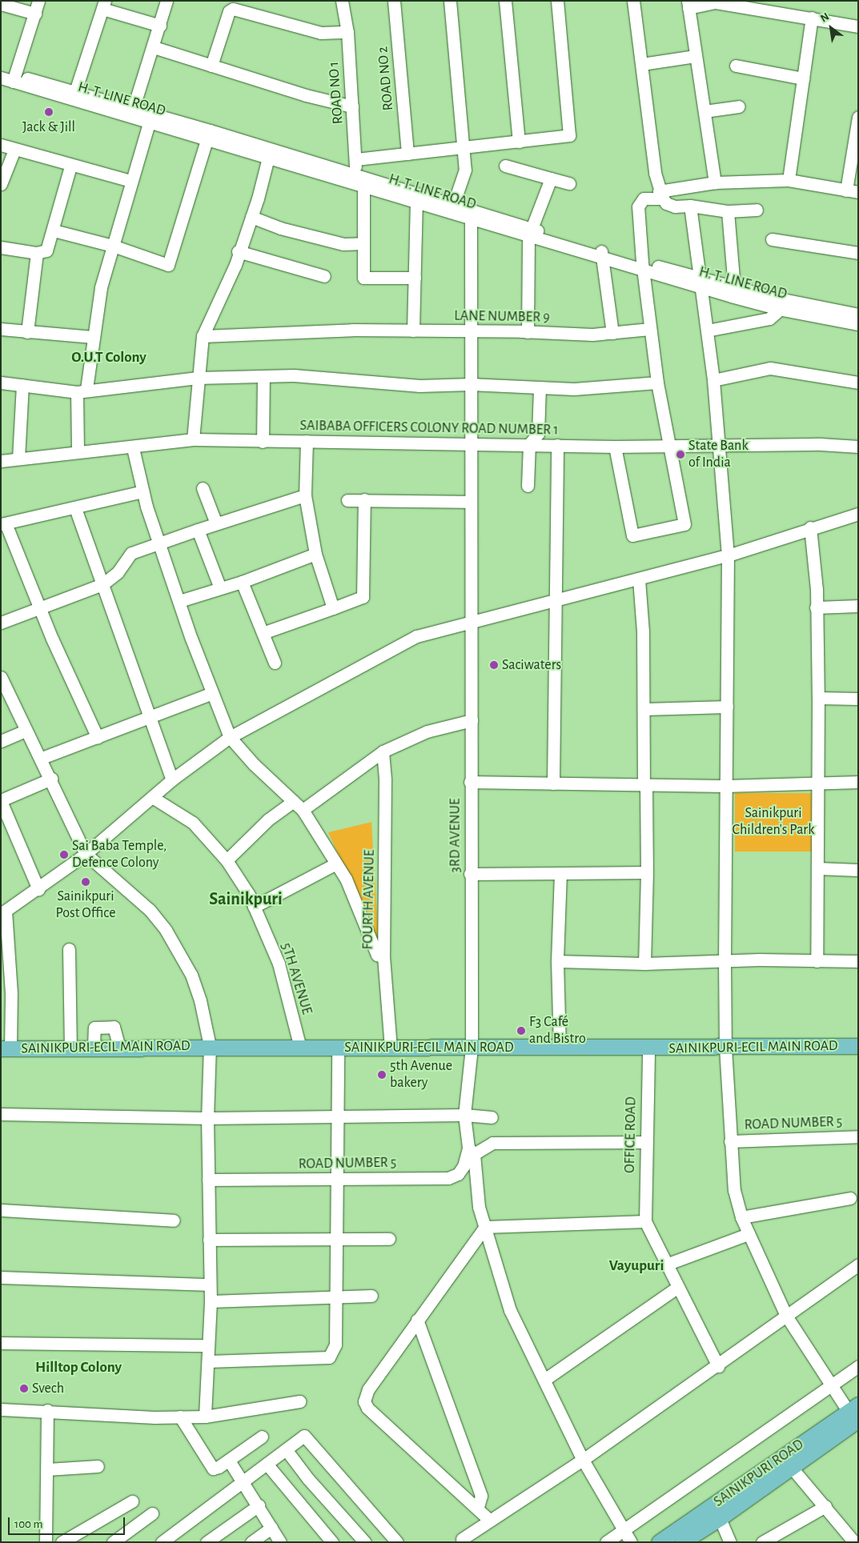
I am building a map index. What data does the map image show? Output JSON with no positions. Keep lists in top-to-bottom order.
{
  "streets": {
    "main road": ["SAINIKPURI-ECIL MAIN ROAD", "SAINIKPURI ROAD"],
    "street": [
      "ROAD NO 2",
      "ROAD NO 1",
      "H. T. LINE ROAD",
      "LANE NUMBER 9",
      "SAIBABA OFFICERS COLONY ROAD NUMBER 1",
      "3RD AVENUE",
      "FOURTH AVENUE",
      "5TH AVENUE",
      "ROAD NUMBER 5",
      "OFFICE ROAD"
    ]
  },
  "crossings": [
    ["ROAD NO 1", "H. T. LINE ROAD"],
    ["H. T. LINE ROAD", "3RD AVENUE"],
    ["LANE NUMBER 9", "3RD AVENUE"],
    ["SAIBABA OFFICERS COLONY ROAD NUMBER 1", "3RD AVENUE"],
    ["3RD AVENUE", "SAINIKPURI-ECIL MAIN ROAD"],
    ["3RD AVENUE", "ROAD NUMBER 5"],
    ["FOURTH AVENUE", "SAINIKPURI-ECIL MAIN ROAD"],
    ["5TH AVENUE", "SAINIKPURI-ECIL MAIN ROAD"],
    ["SAINIKPURI-ECIL MAIN ROAD", "OFFICE ROAD"]
  ],
  "districts": [
    "O.U.T Colony",
    "Sainikpuri",
    "Vayupuri",
    "Hilltop Colony"
  ],
  "parks": ["Sainikpuri Children's Park"],
  "places": [
    "Jack & Jill",
    "State Bank of India",
    "Saciwaters",
    "Sai Baba Temple, Defence Colony",
    "Sainikpuri Post Office",
    "F3 Café and Bistro",
    "5th Avenue bakery",
    "Svech"
  ],
  "scale_bar": "100 m",
  "north": "top left"
}
